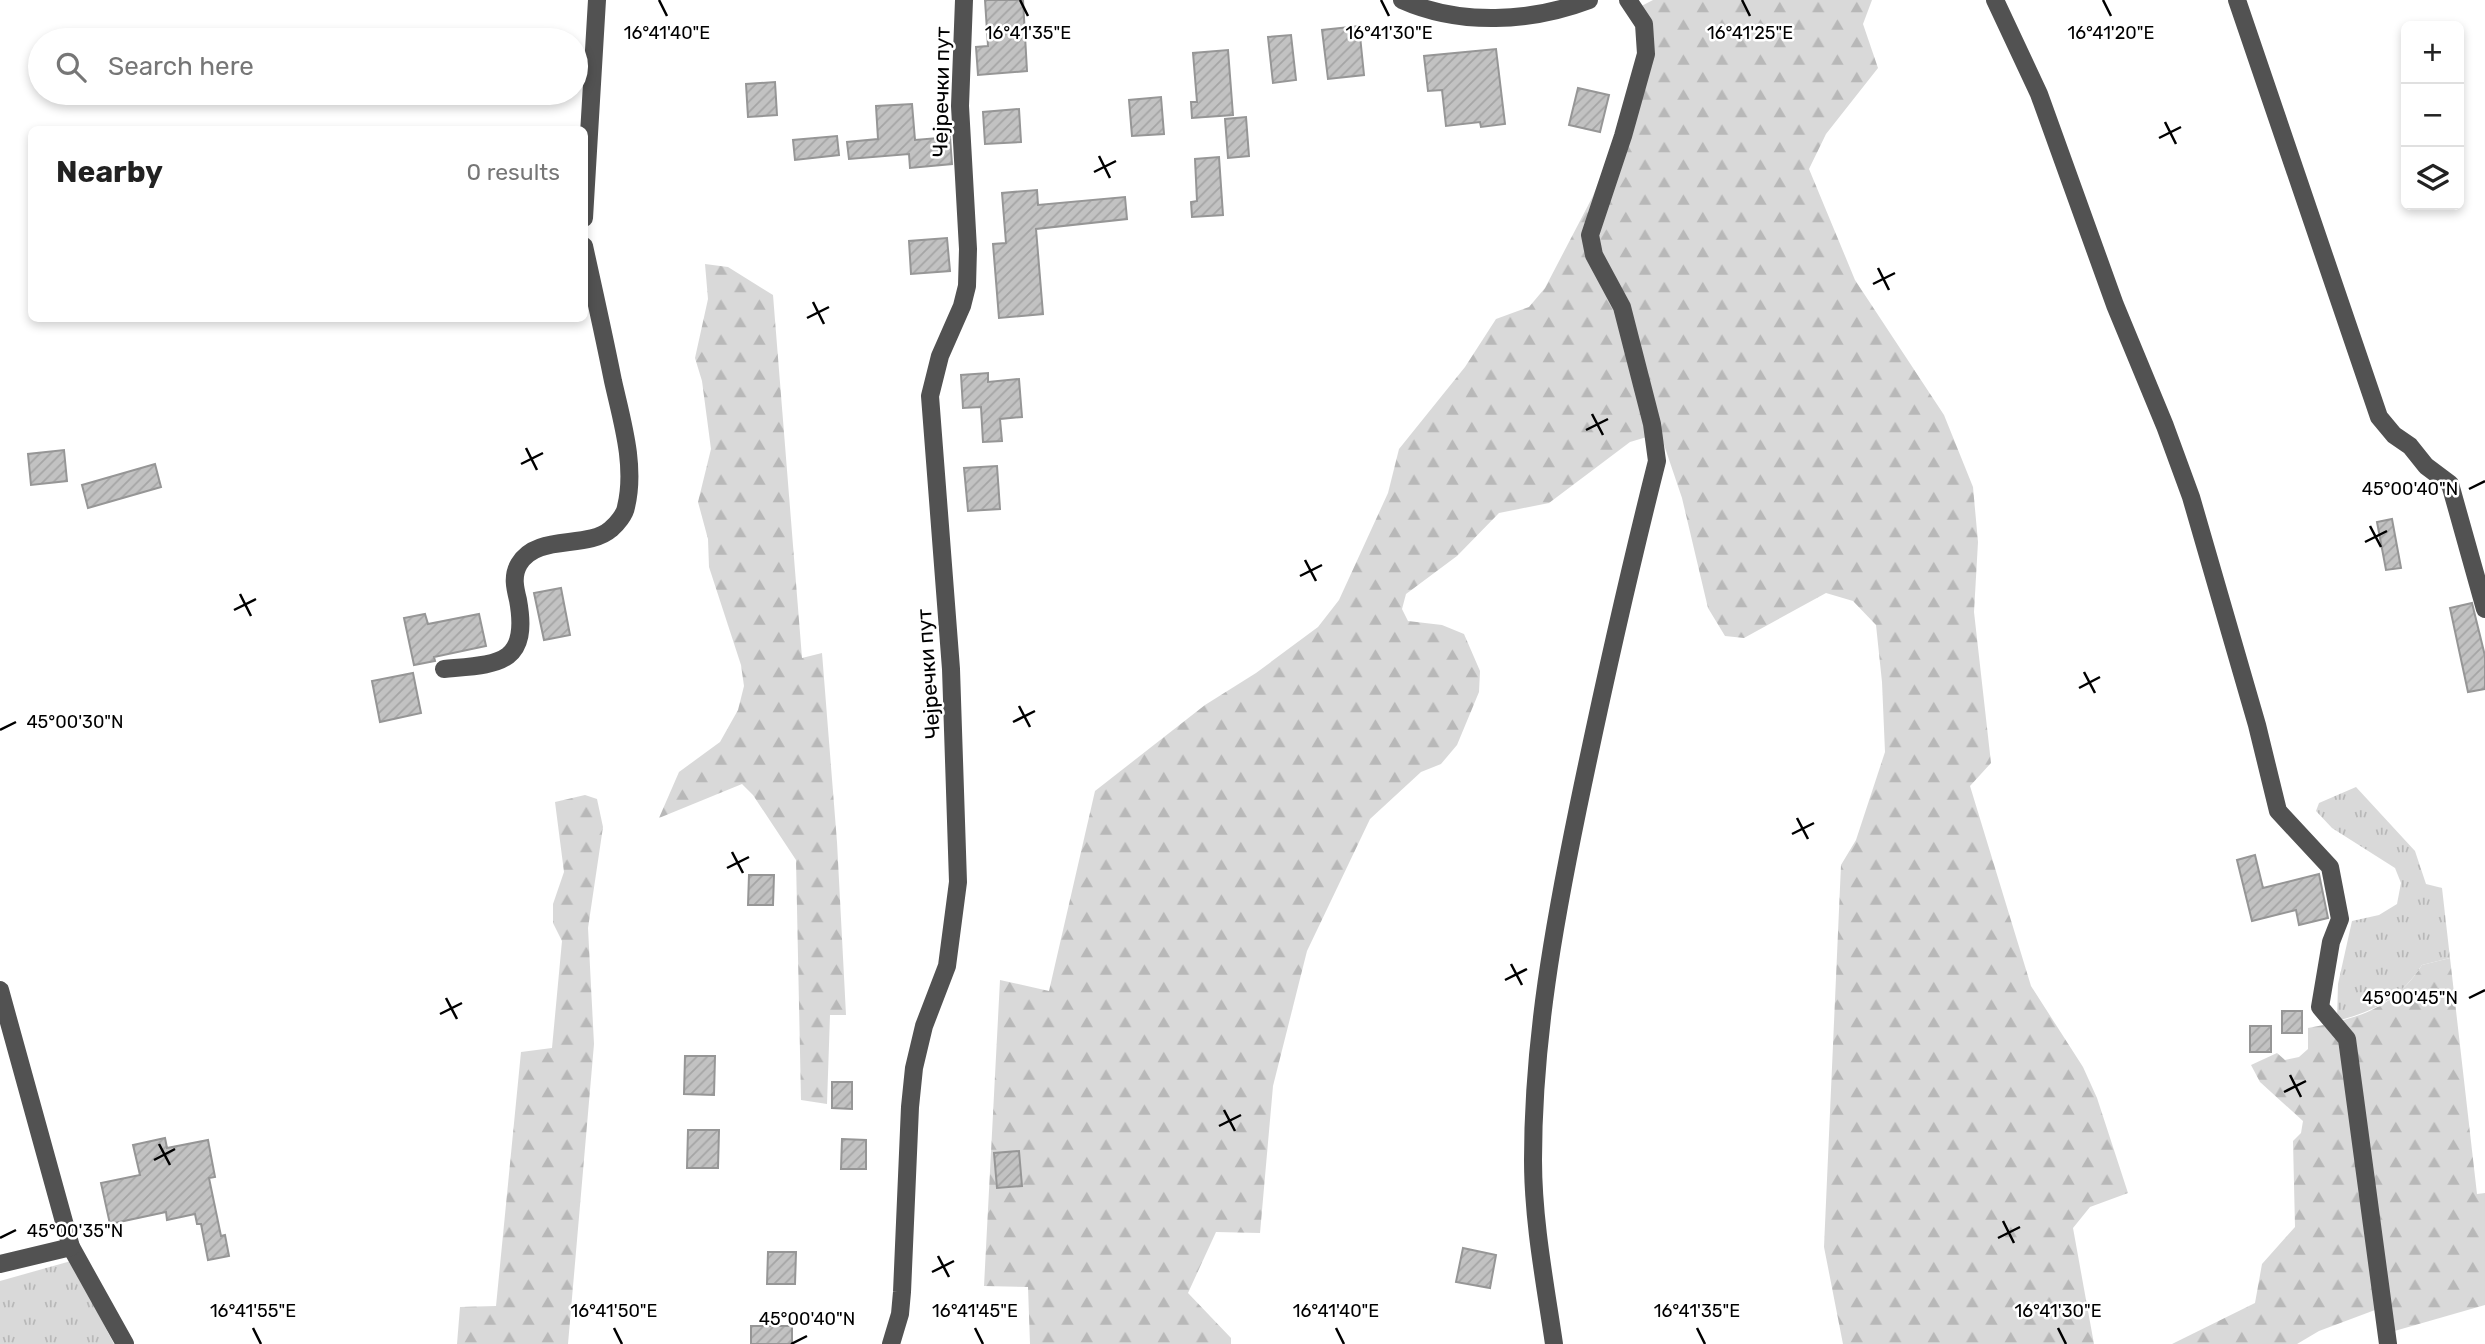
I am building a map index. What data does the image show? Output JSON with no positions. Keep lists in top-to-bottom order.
{
  "streets": {
    "street": ["Чејречки пут"]
  },
  "page": {
    "map_buttons": ["+", "−"],
    "search": "Search here",
    "heading": ["Nearby", "0 results"]
  },
  "coordinates": [
    "16°41'40\"E",
    "16°41'35\"E",
    "16°41'30\"E",
    "16°41'25\"E",
    "16°41'20\"E",
    "45°00'40\"N",
    "45°00'30\"N",
    "45°00'45\"N",
    "45°00'35\"N",
    "16°41'55\"E",
    "16°41'50\"E",
    "16°41'45\"E"
  ]
}
